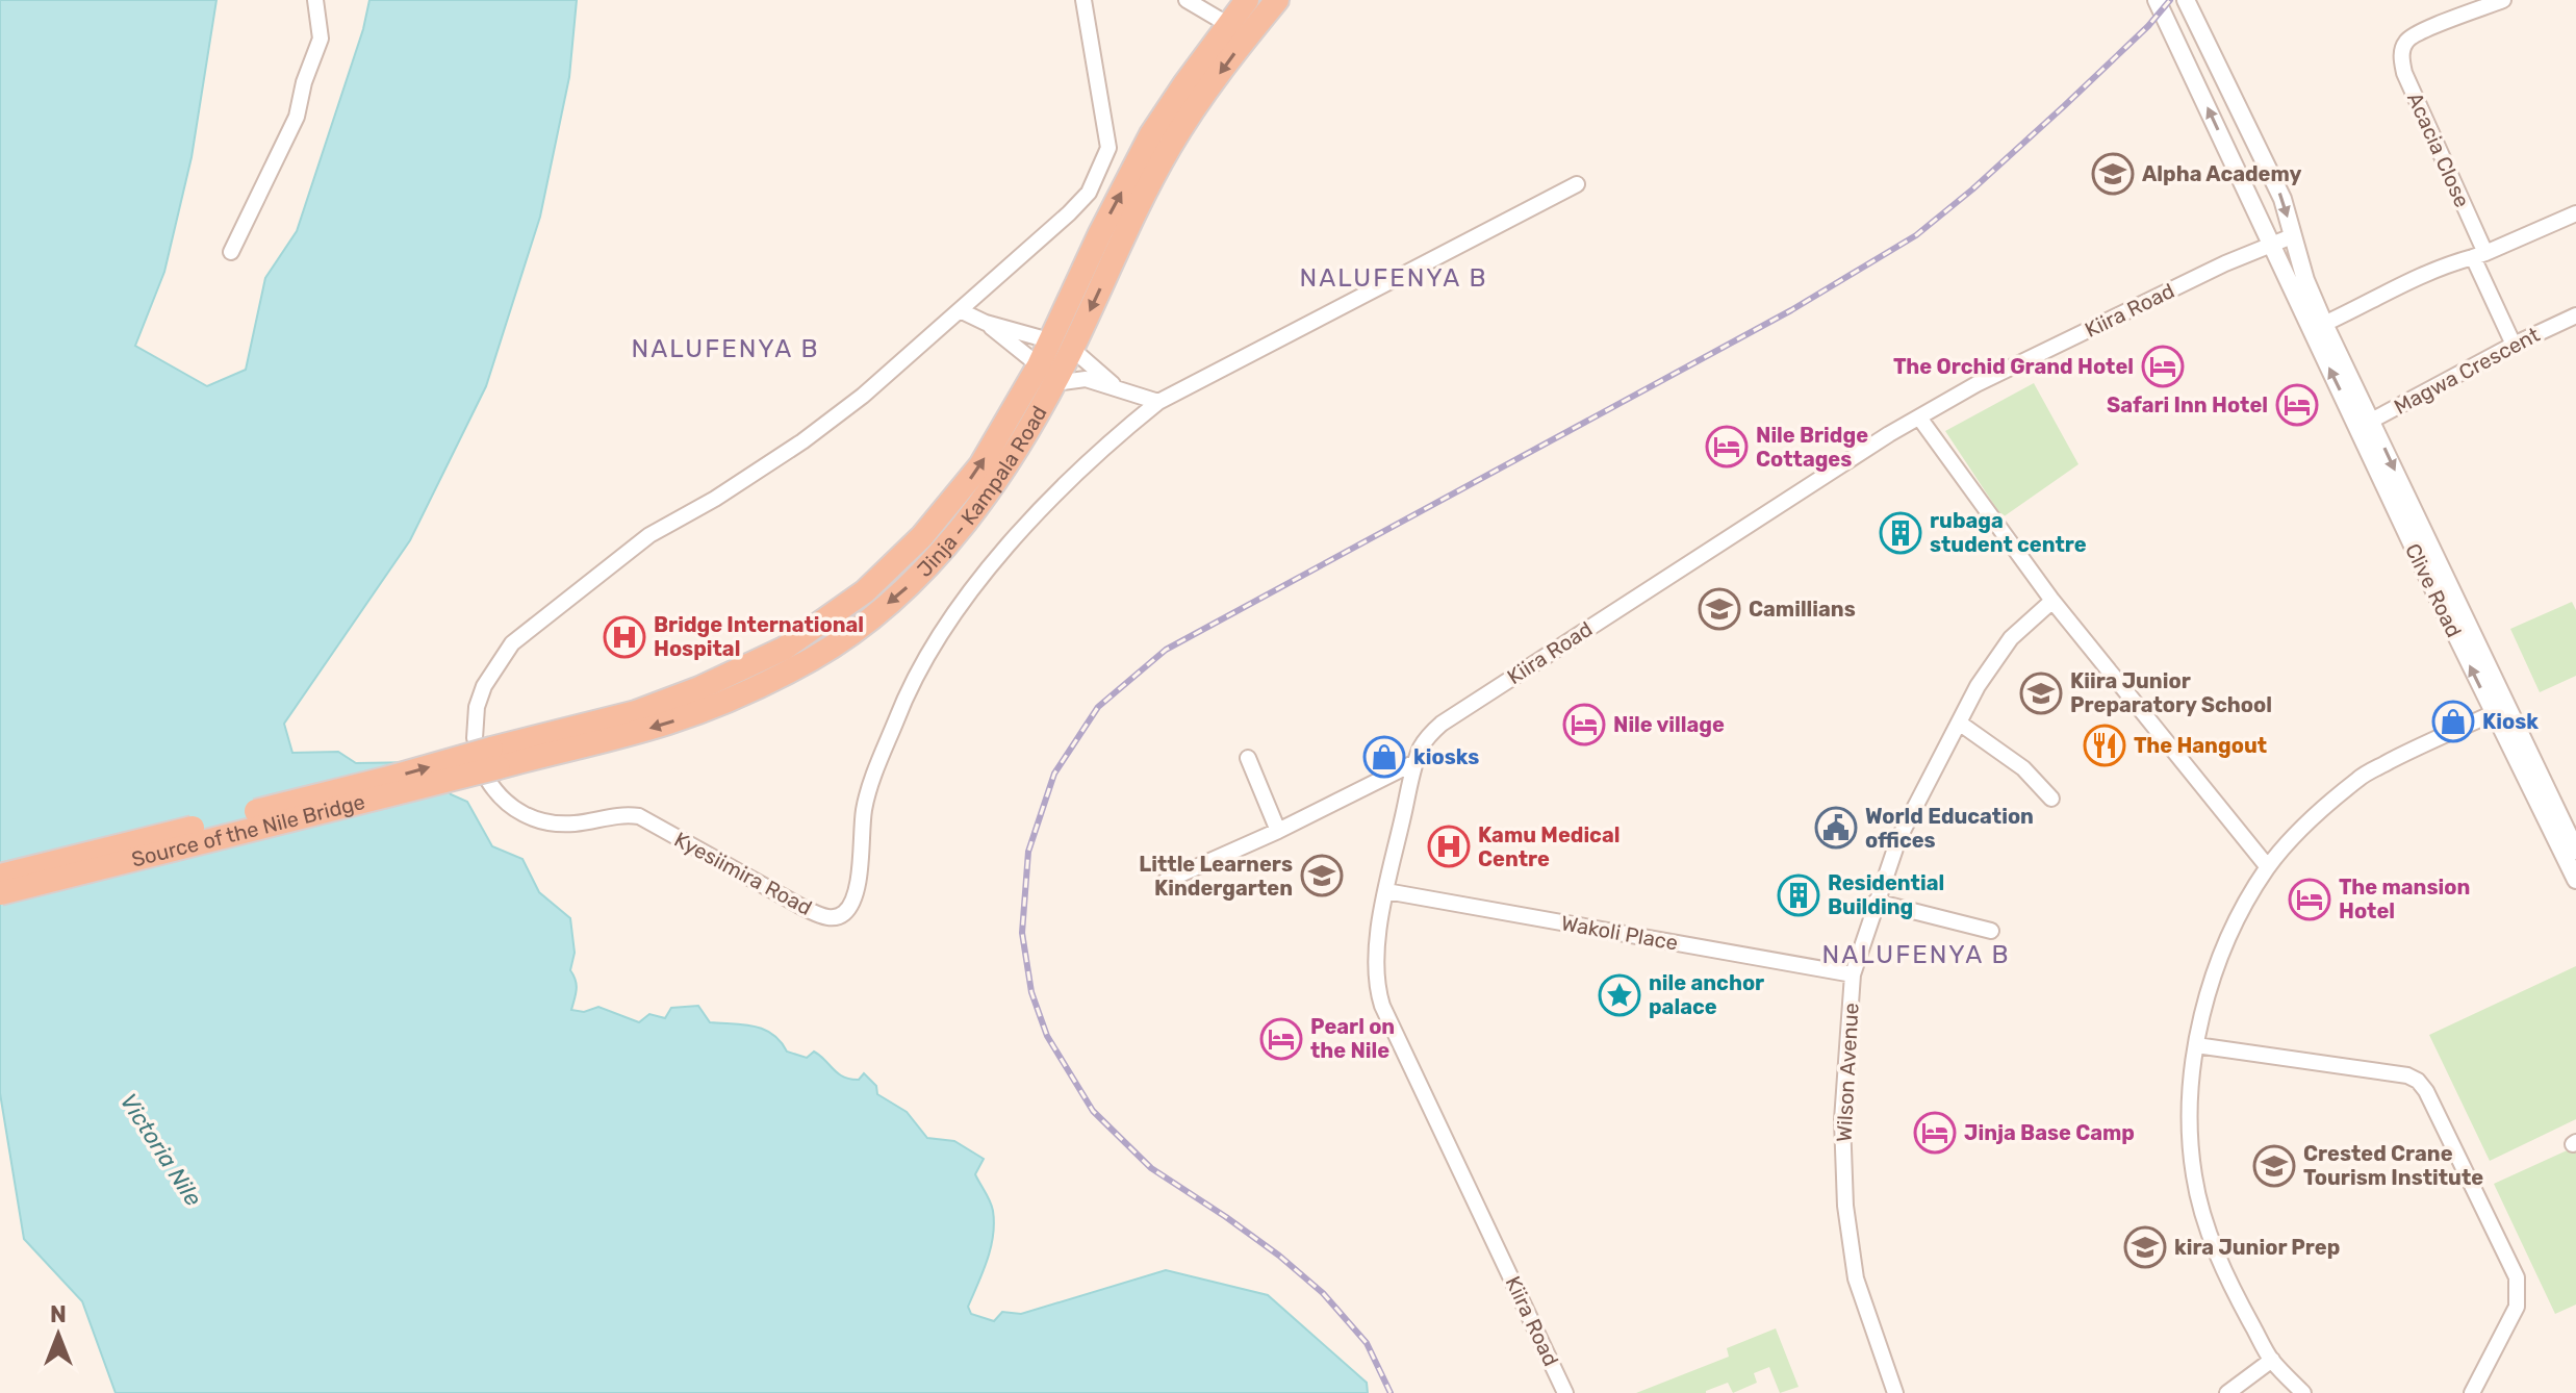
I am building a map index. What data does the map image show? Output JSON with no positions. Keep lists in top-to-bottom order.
{
  "streets": {
    "highway": ["Jinja - Kampala Road", "Source of the Nile Bridge"],
    "street": [
      "Acacia Close",
      "Kiira Road",
      "Magwa Crescent",
      "Clive Road",
      "Kyesiimira Road",
      "Wakoli Place",
      "Wilson Avenue"
    ]
  },
  "crossings": [
    ["Acacia Close", "Magwa Crescent"],
    ["Kiira Road", "Clive Road"],
    ["Kiira Road", "Wakoli Place"],
    ["Magwa Crescent", "Clive Road"],
    ["Jinja - Kampala Road", "Source of the Nile Bridge"],
    ["Jinja - Kampala Road", "Kyesiimira Road"],
    ["Source of the Nile Bridge", "Kyesiimira Road"],
    ["Wakoli Place", "Wilson Avenue"]
  ],
  "districts": ["NALUFENYA B", "NALUFENYA B", "NALUFENYA B"],
  "water": ["Victoria Nile"],
  "places": {
    "school or university": [
      "Alpha Academy",
      "Camillians",
      "Kiira Junior Preparatory School",
      "Little Learners Kindergarten",
      "Crested Crane Tourism Institute",
      "kira Junior Prep"
    ],
    "hotel": [
      "The Orchid Grand Hotel",
      "Safari Inn Hotel",
      "Nile Bridge Cottages",
      "Nile village",
      "The mansion Hotel",
      "Pearl on the Nile",
      "Jinja Base Camp"
    ],
    "building": ["rubaga student centre", "Residential Building"],
    "hospital": ["Bridge International Hospital", "Kamu Medical Centre"],
    "shop": ["Kiosk", "kiosks"],
    "restaurant": ["The Hangout"],
    "public building": ["World Education offices"],
    "place": ["nile anchor palace"]
  },
  "north": "top"
}
